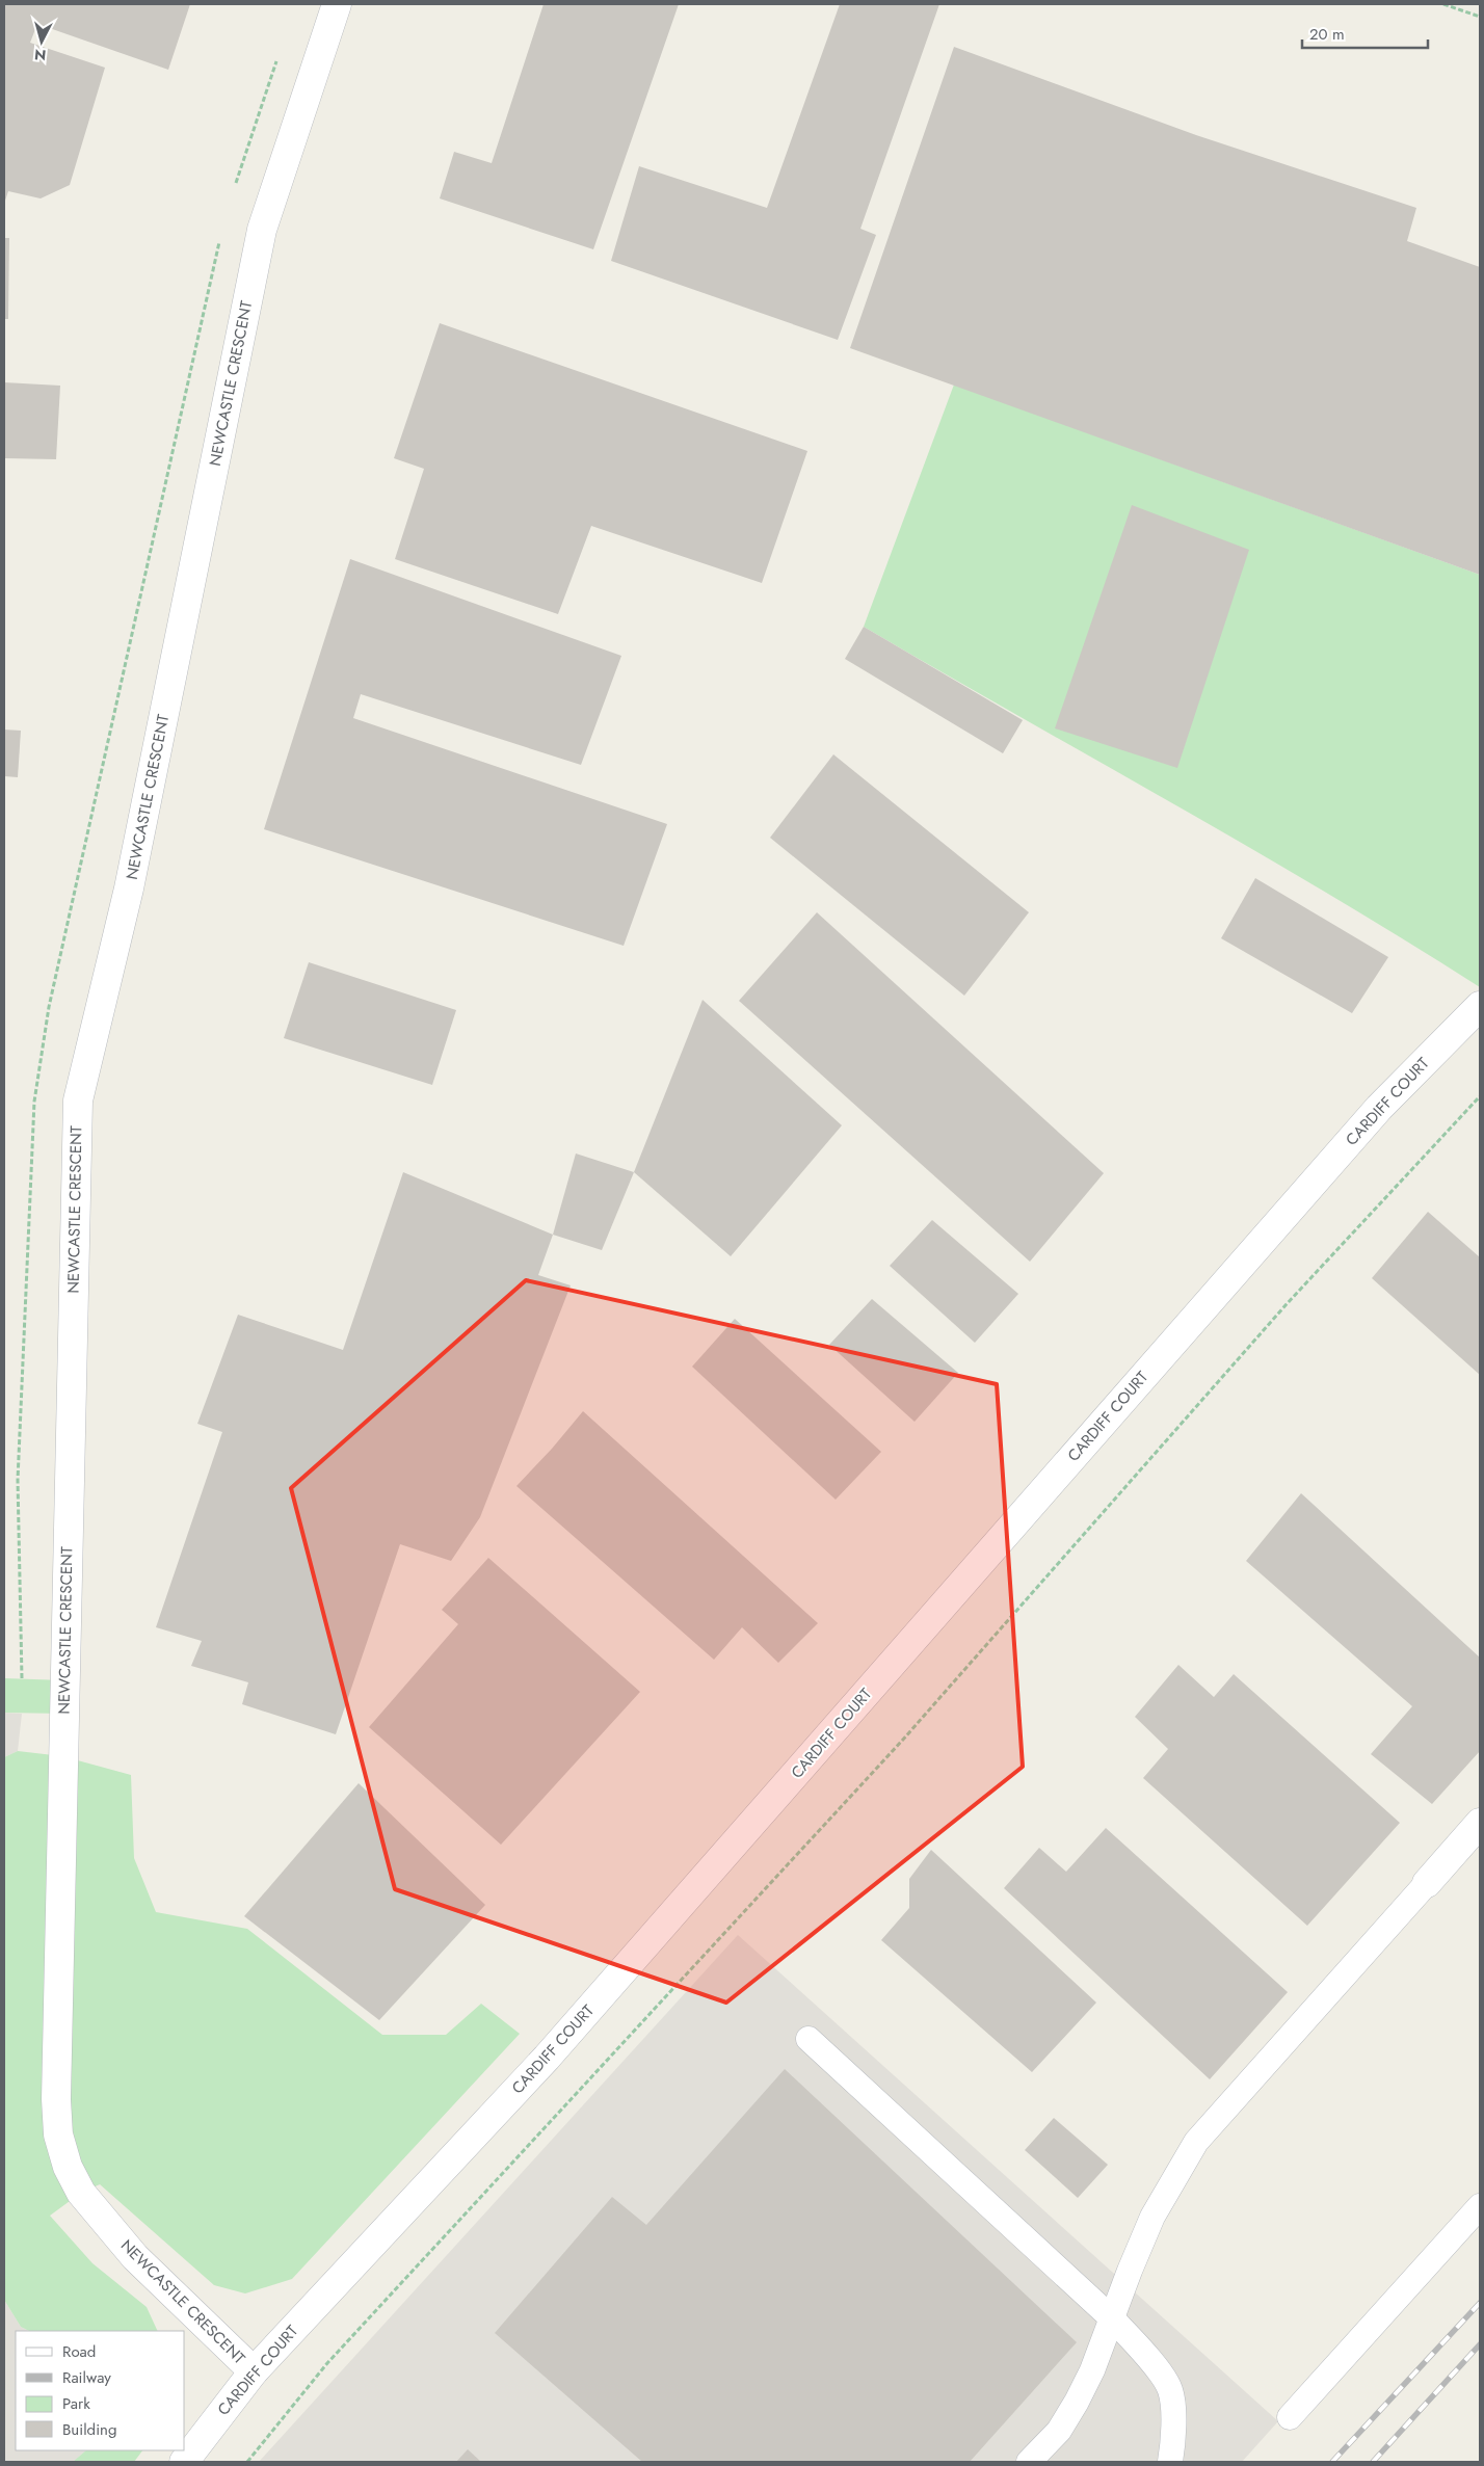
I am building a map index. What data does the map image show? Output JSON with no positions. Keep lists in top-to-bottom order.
{
  "streets": {
    "street": ["NEWCASTLE CRESCENT", "CARDIFF COURT"]
  },
  "crossings": [
    ["NEWCASTLE CRESCENT", "CARDIFF COURT"]
  ],
  "legend": [
    "Road",
    "Railway",
    "Park",
    "Building"
  ],
  "scale_bar": "20 m",
  "north": "bottom"
}
